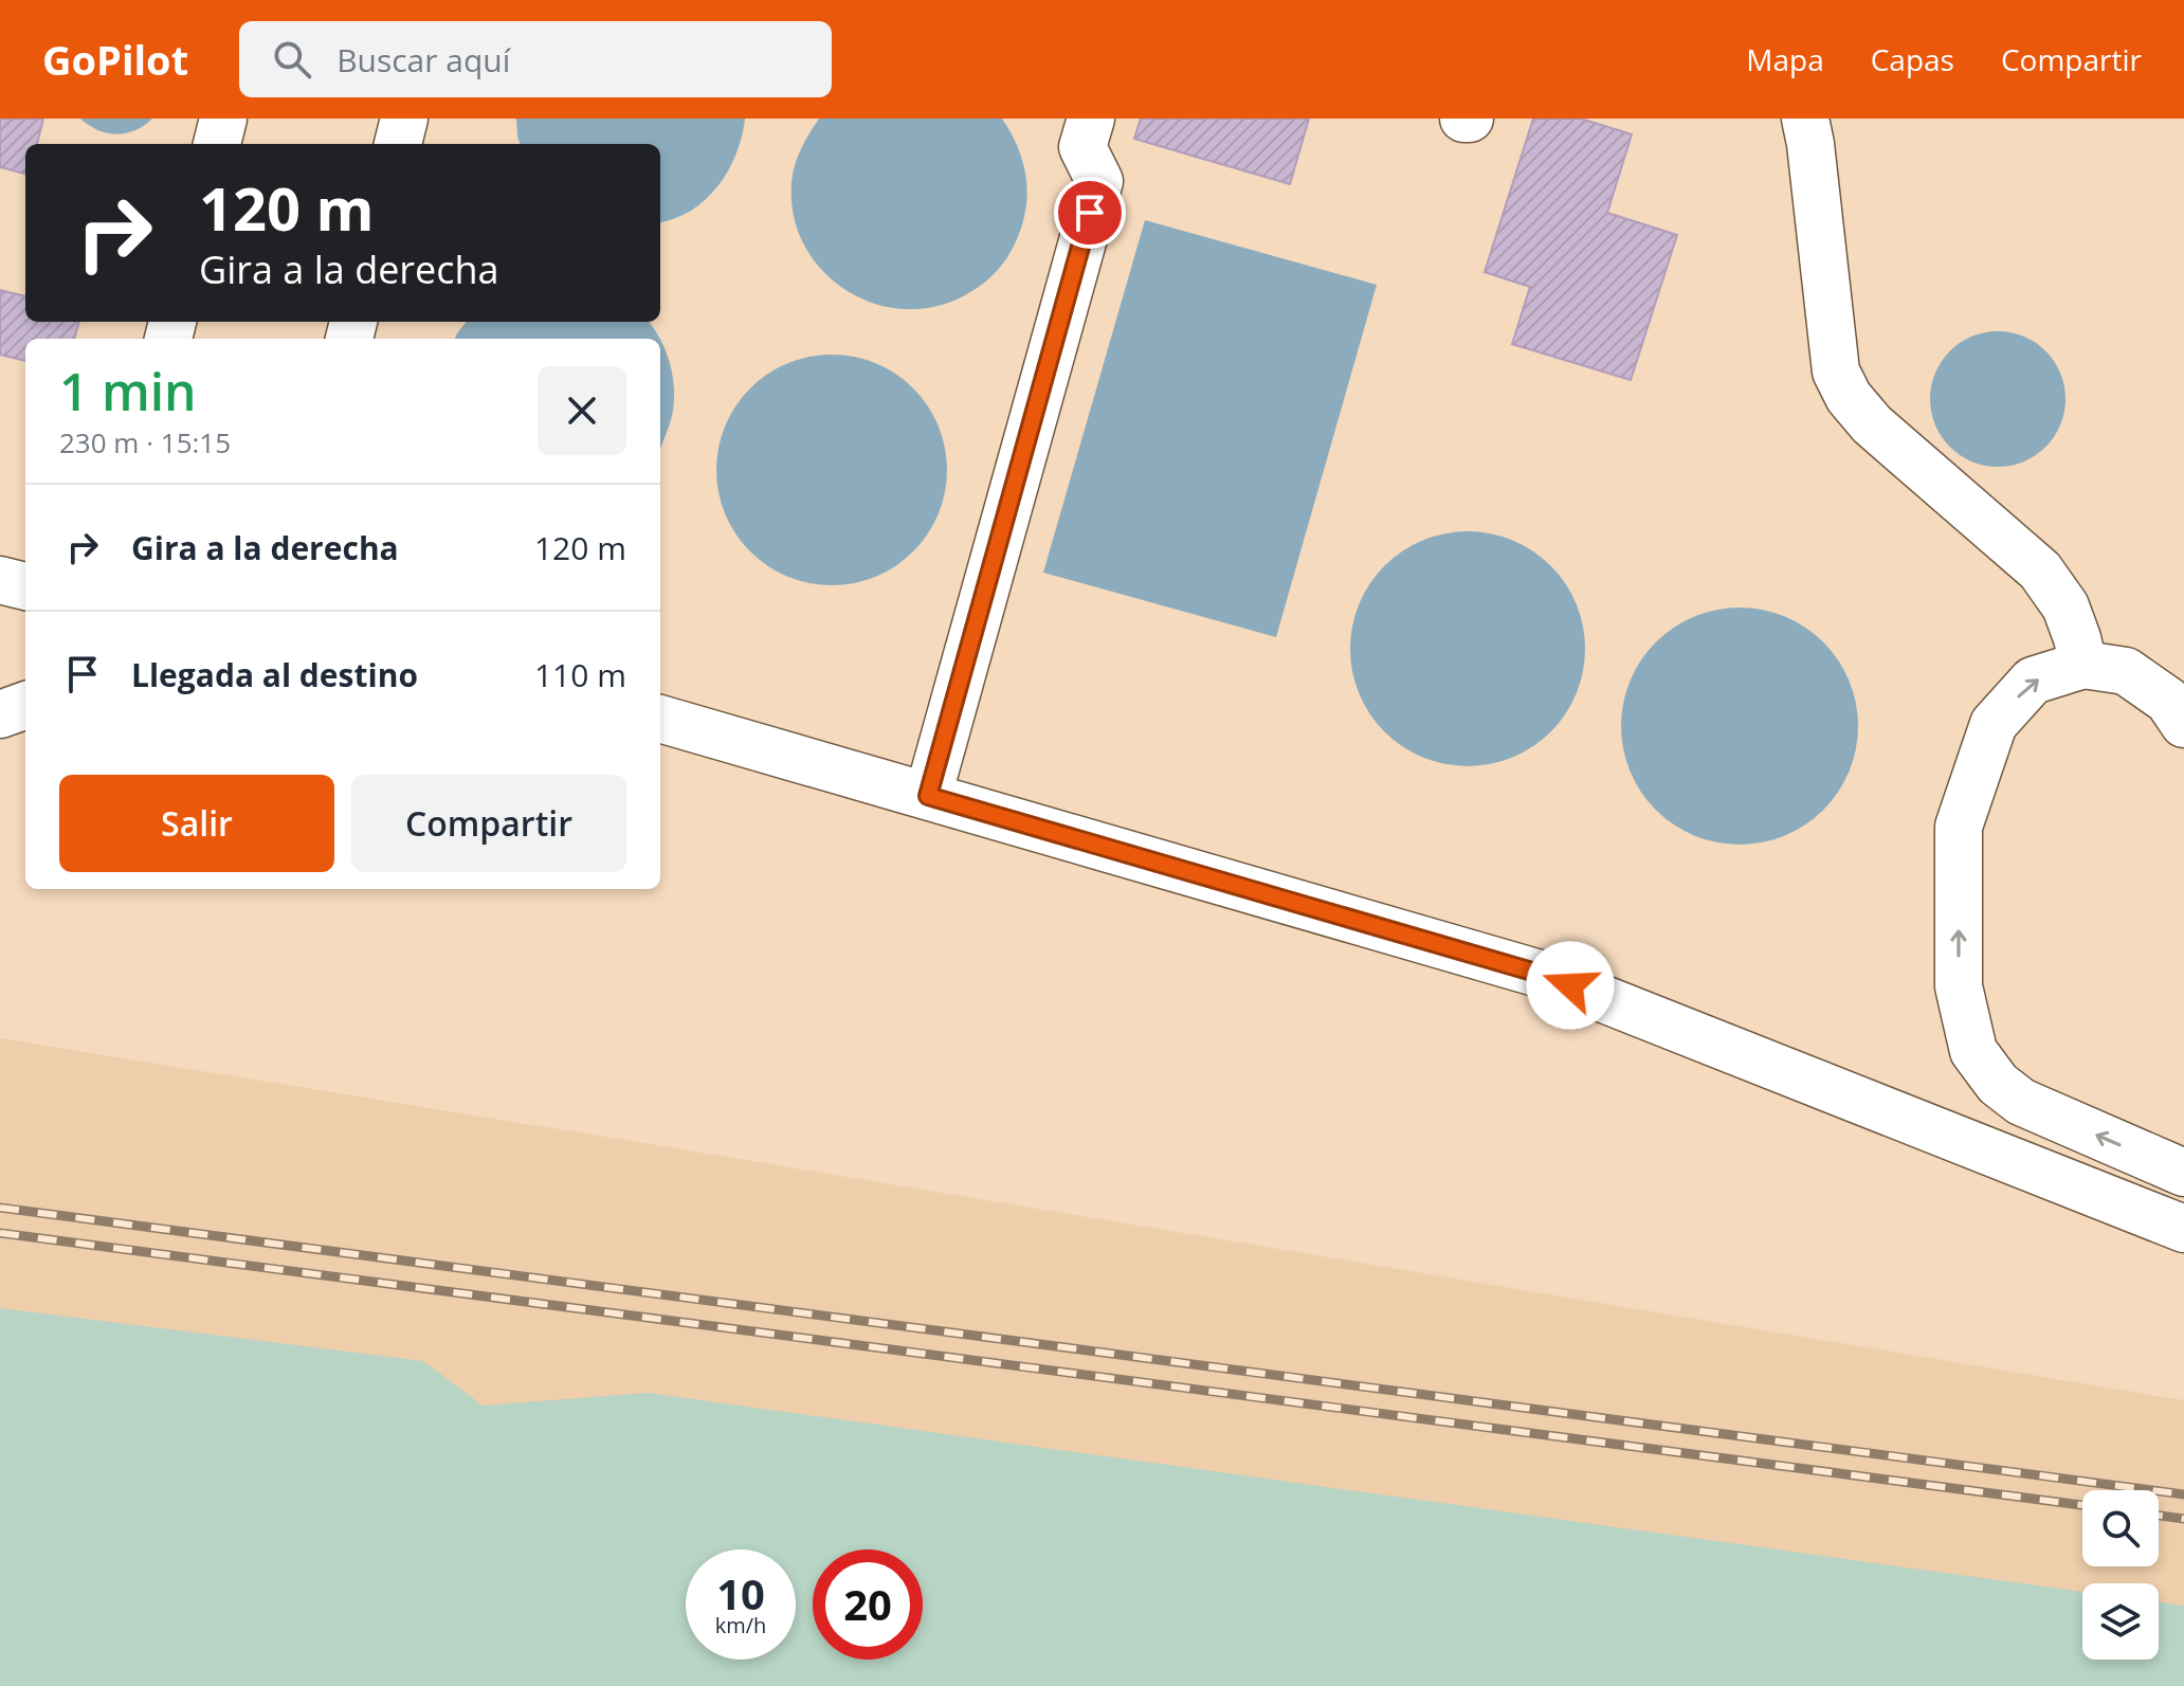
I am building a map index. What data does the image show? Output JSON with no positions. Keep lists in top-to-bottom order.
{
  "page": {
    "header": "GoPilot",
    "search": "Buscar aquí",
    "nav": ["Mapa", "Capas", "Compartir"],
    "turn": ["120 m", "Gira a la derecha"],
    "heading": ["1 min", "230 m · 15:15"],
    "list": [
      {
        "name": "Gira a la derecha",
        "value": "120 m"
      },
      {
        "name": "Llegada al destino",
        "value": "110 m"
      }
    ],
    "buttons": ["Salir", "Compartir"],
    "speed": "10 km/h",
    "limit": "20"
  }
}
